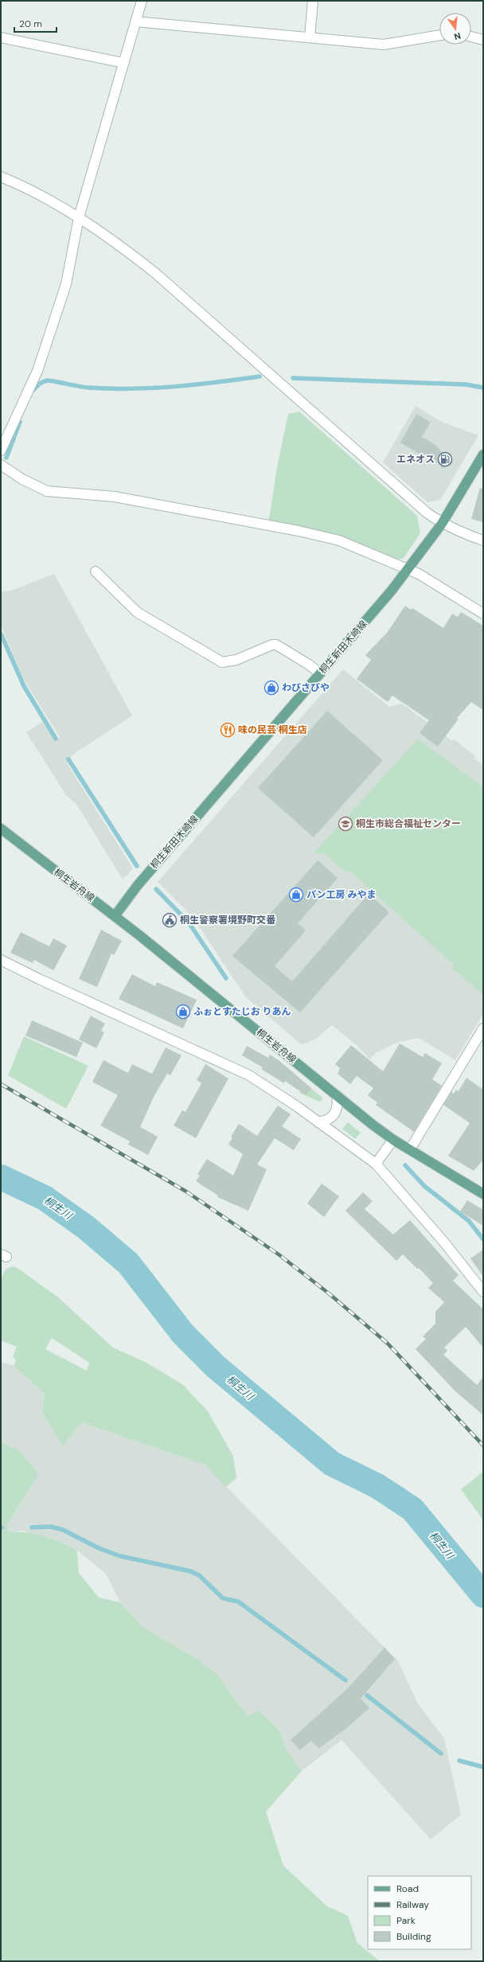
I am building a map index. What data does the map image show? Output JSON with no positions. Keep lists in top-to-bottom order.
{
  "streets": {
    "main road": ["桐生新田木崎線", "桐生岩舟線"]
  },
  "crossings": [
    ["桐生新田木崎線", "桐生岩舟線"]
  ],
  "water": ["桐生川"],
  "places": {
    "fuel station": ["エネオス"],
    "shop": ["わびさびや", "パン工房 みやま", "ふぉとすたじお りあん"],
    "restaurant": ["味の民芸 桐生店"],
    "school or university": ["桐生市総合福祉センター"],
    "public building": ["桐生警察署境野町交番"]
  },
  "legend": [
    "Road",
    "Railway",
    "Park",
    "Building"
  ],
  "scale_bar": "20 m",
  "north": "bottom"
}
